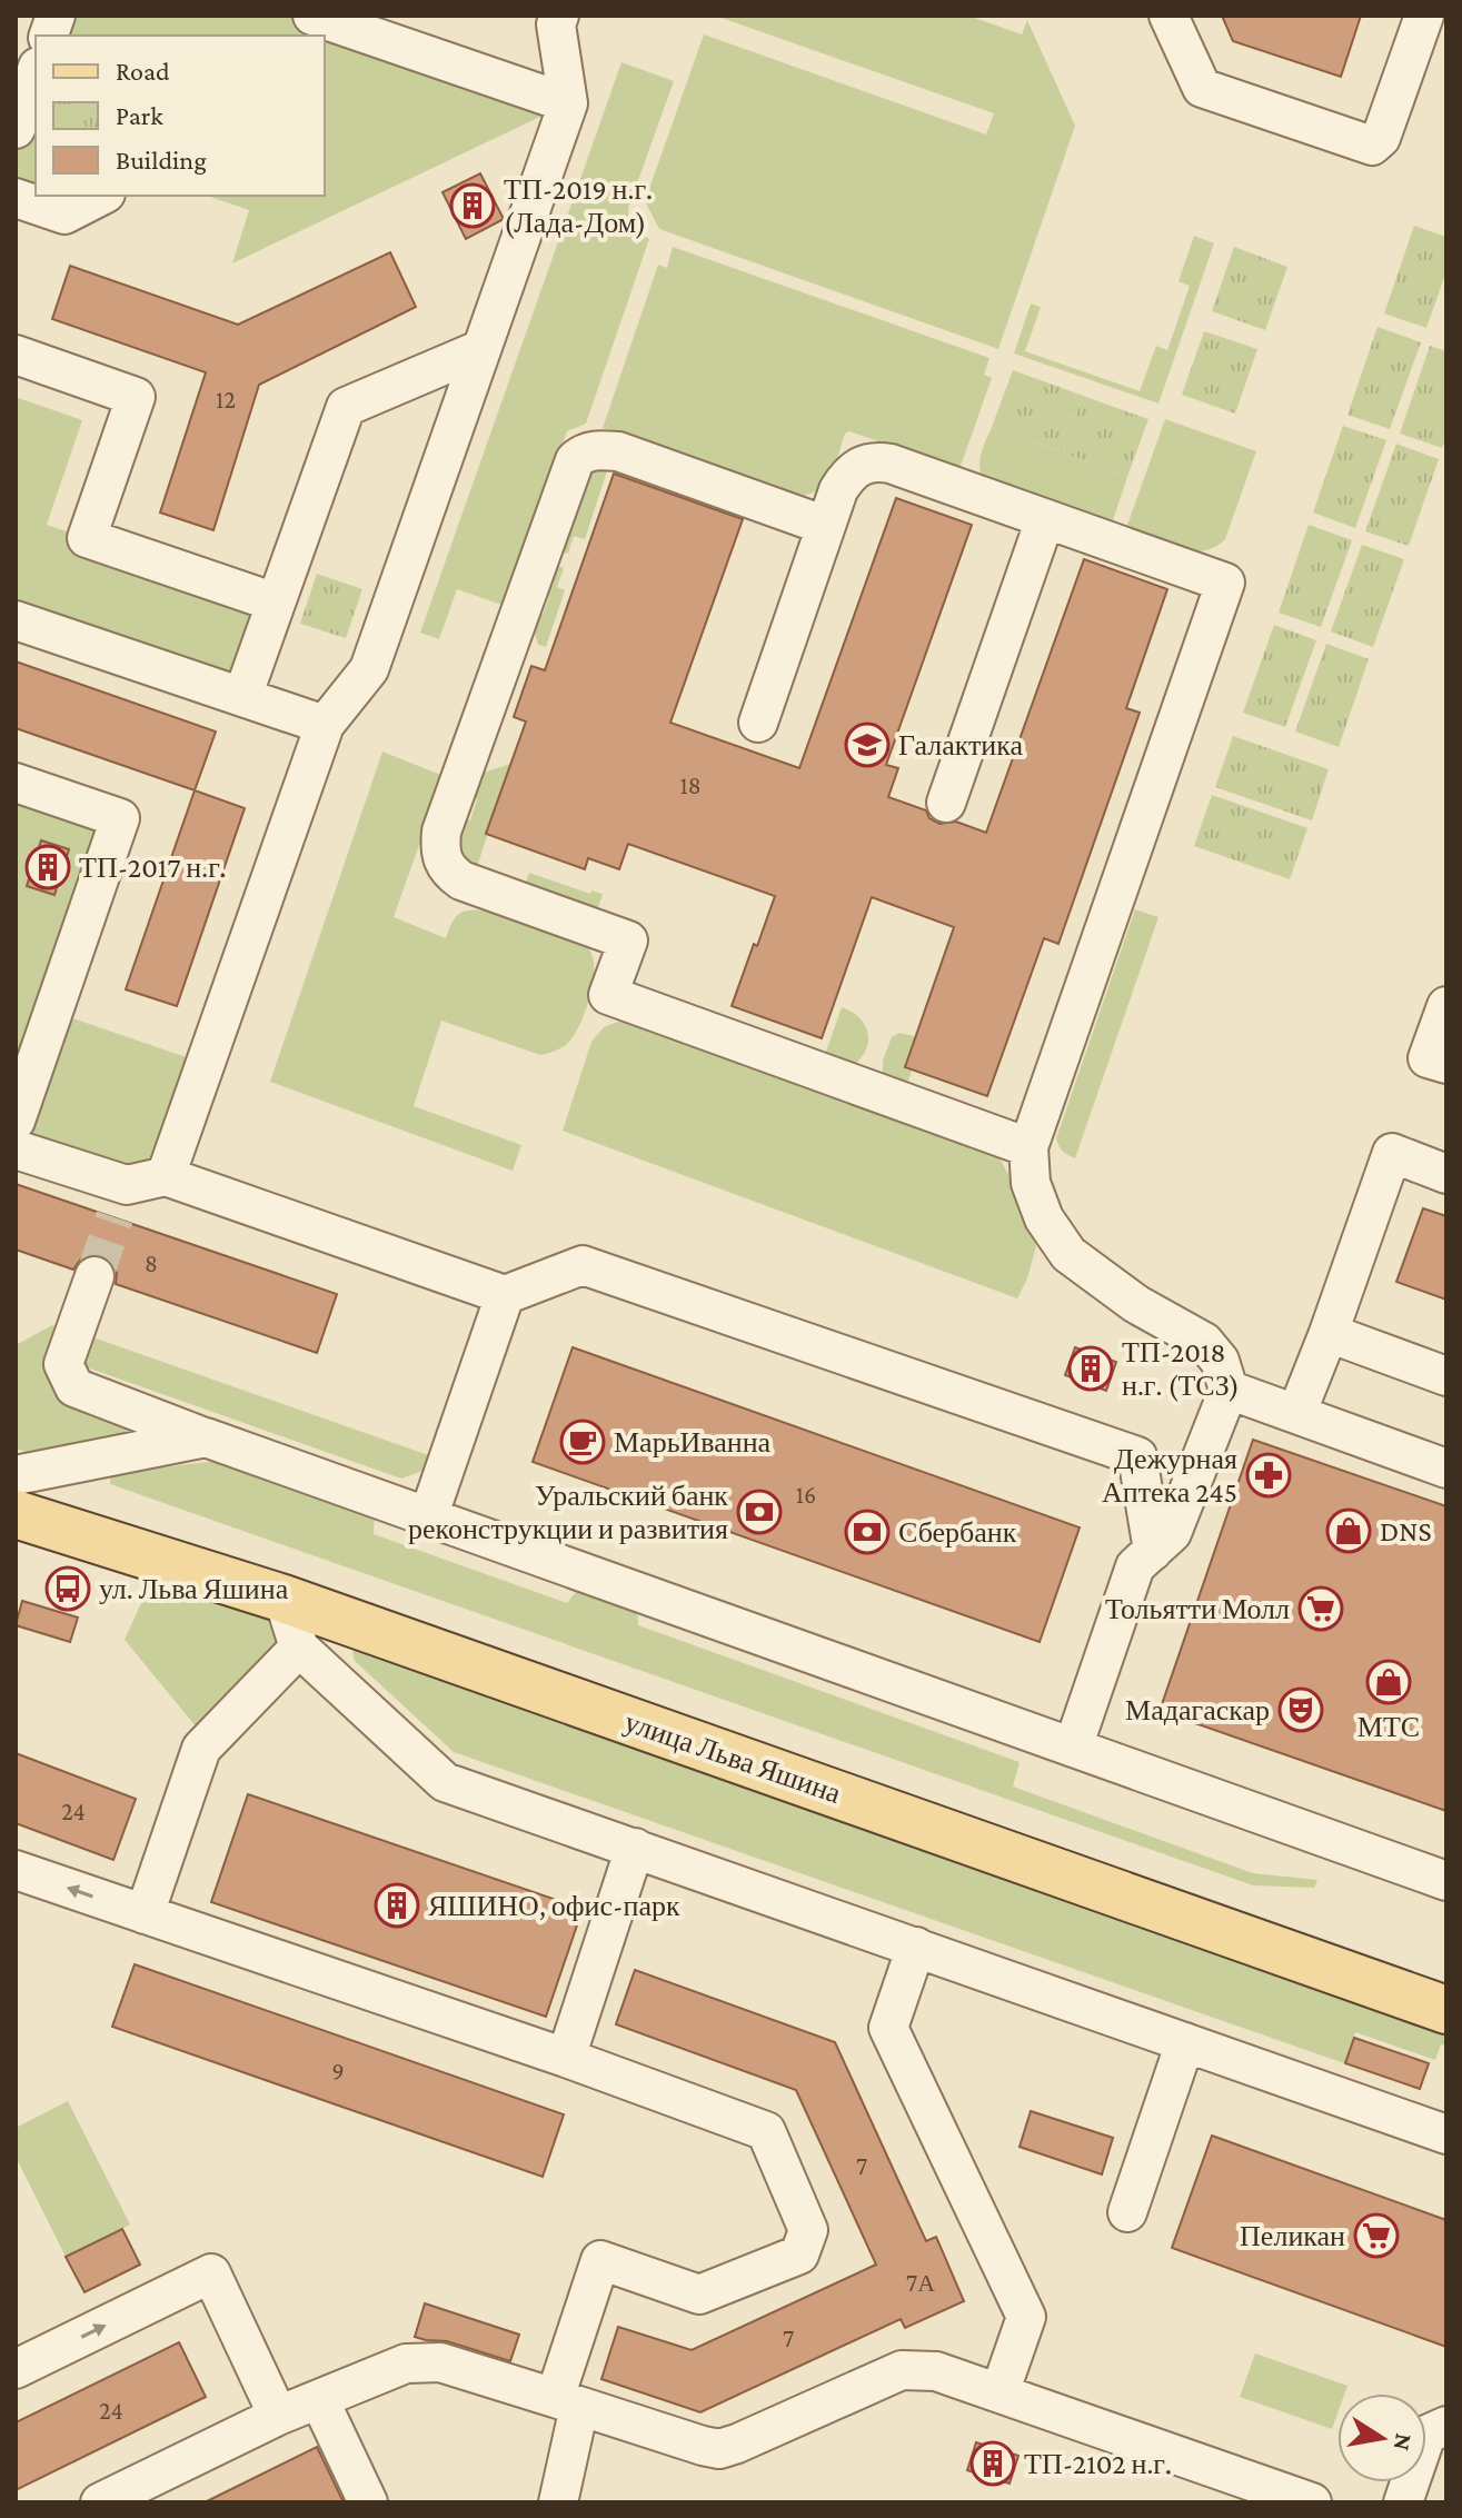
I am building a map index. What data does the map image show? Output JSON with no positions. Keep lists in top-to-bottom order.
{
  "streets": {
    "main road": ["улица Льва Яшина"]
  },
  "places": {
    "building": [
      "ТП-2019 н.г. (Лада-Дом)",
      "ТП-2017 н.г.",
      "ТП-2018 н.г. (ТСЗ)",
      "ЯШИНО, офис-парк",
      "ТП-2102 н.г."
    ],
    "school or university": ["Галактика"],
    "cafe": ["МарьИванна"],
    "pharmacy": ["Дежурная Аптека 245"],
    "bank": ["Уральский банк реконструкции и развития", "Сбербанк"],
    "shop": ["DNS", "МТС"],
    "bus stop": ["ул. Льва Яшина"],
    "supermarket": ["Тольятти Молл", "Пеликан"],
    "theatre": ["Мадагаскар"]
  },
  "house_numbers": [
    "12",
    "18",
    "8",
    "16",
    "24",
    "9",
    "7",
    "7А",
    "7",
    "24"
  ],
  "legend": ["Road", "Park", "Building"],
  "north": "right"
}
